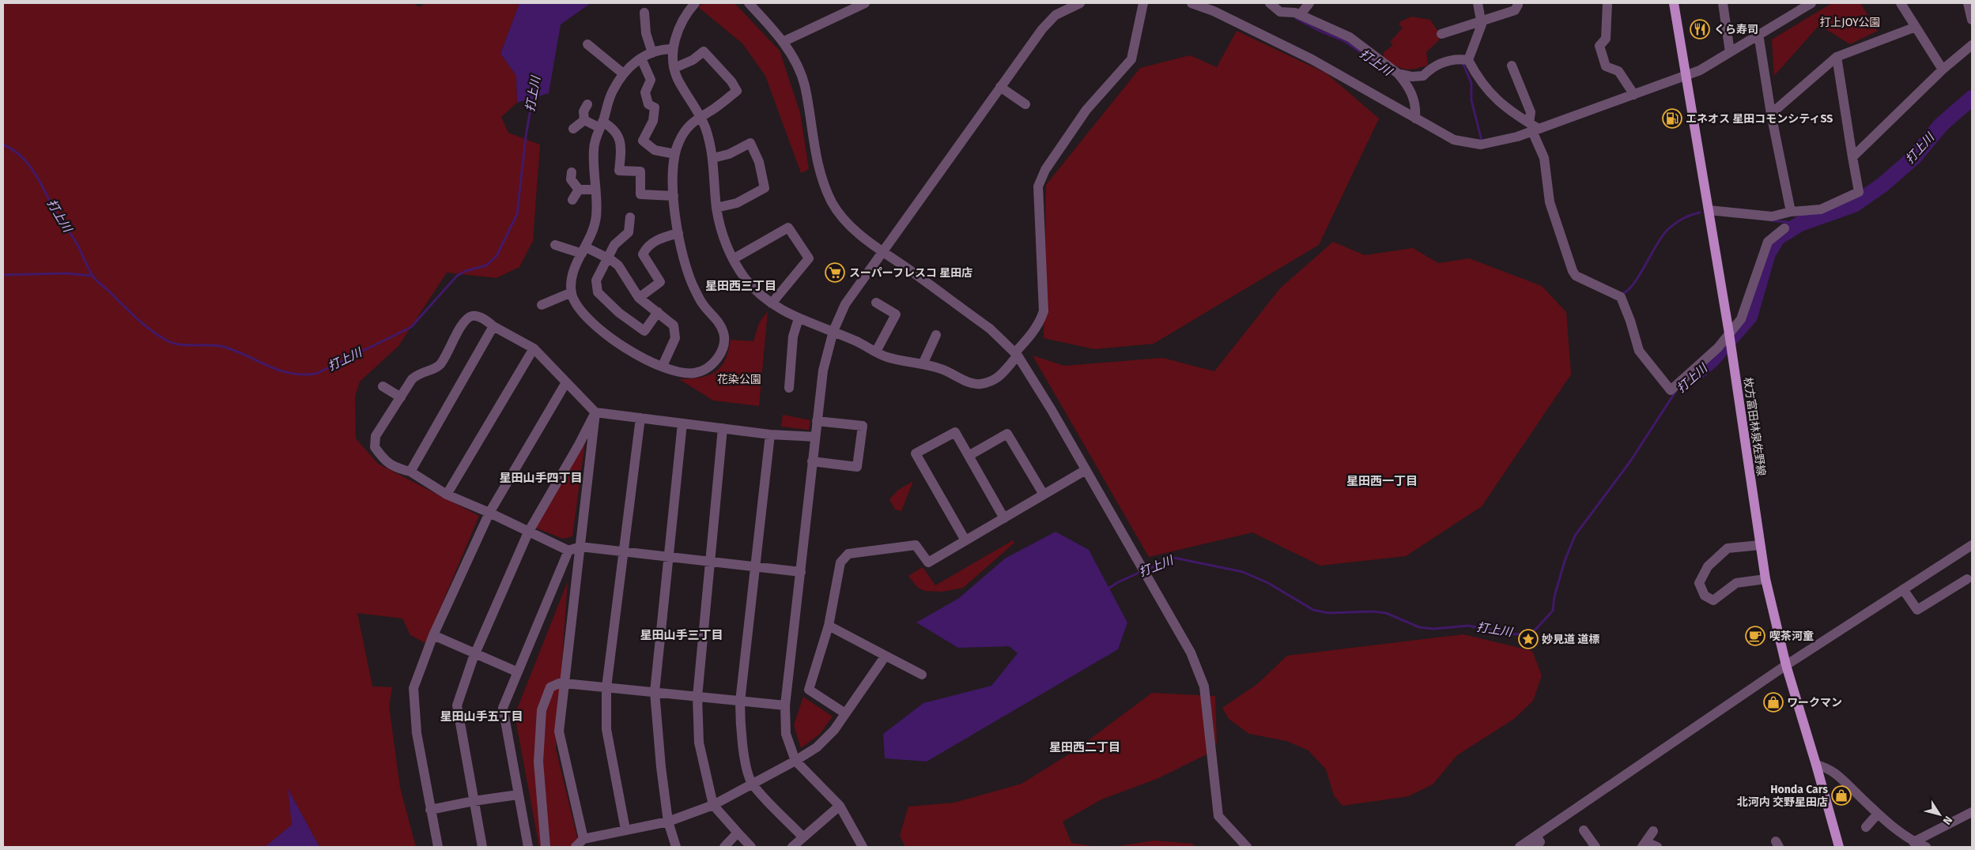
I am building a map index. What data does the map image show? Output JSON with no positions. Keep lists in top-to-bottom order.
{
  "streets": {
    "main road": ["枚方富田林泉佐野線"]
  },
  "districts": [
    "星田西三丁目",
    "星田山手四丁目",
    "星田西一丁目",
    "星田山手三丁目",
    "星田山手五丁目",
    "星田西二丁目"
  ],
  "water": ["打上川"],
  "parks": ["打上JOY公園", "花染公園"],
  "places": {
    "restaurant": ["くら寿司"],
    "fuel station": ["エネオス 星田コモンシティSS"],
    "supermarket": ["スーパーフレスコ 星田店"],
    "cafe": ["喫茶河童"],
    "place": ["妙見道 道標"],
    "shop": ["ワークマン", "Honda Cars 北河内 交野星田店"]
  },
  "north": "bottom right"
}
